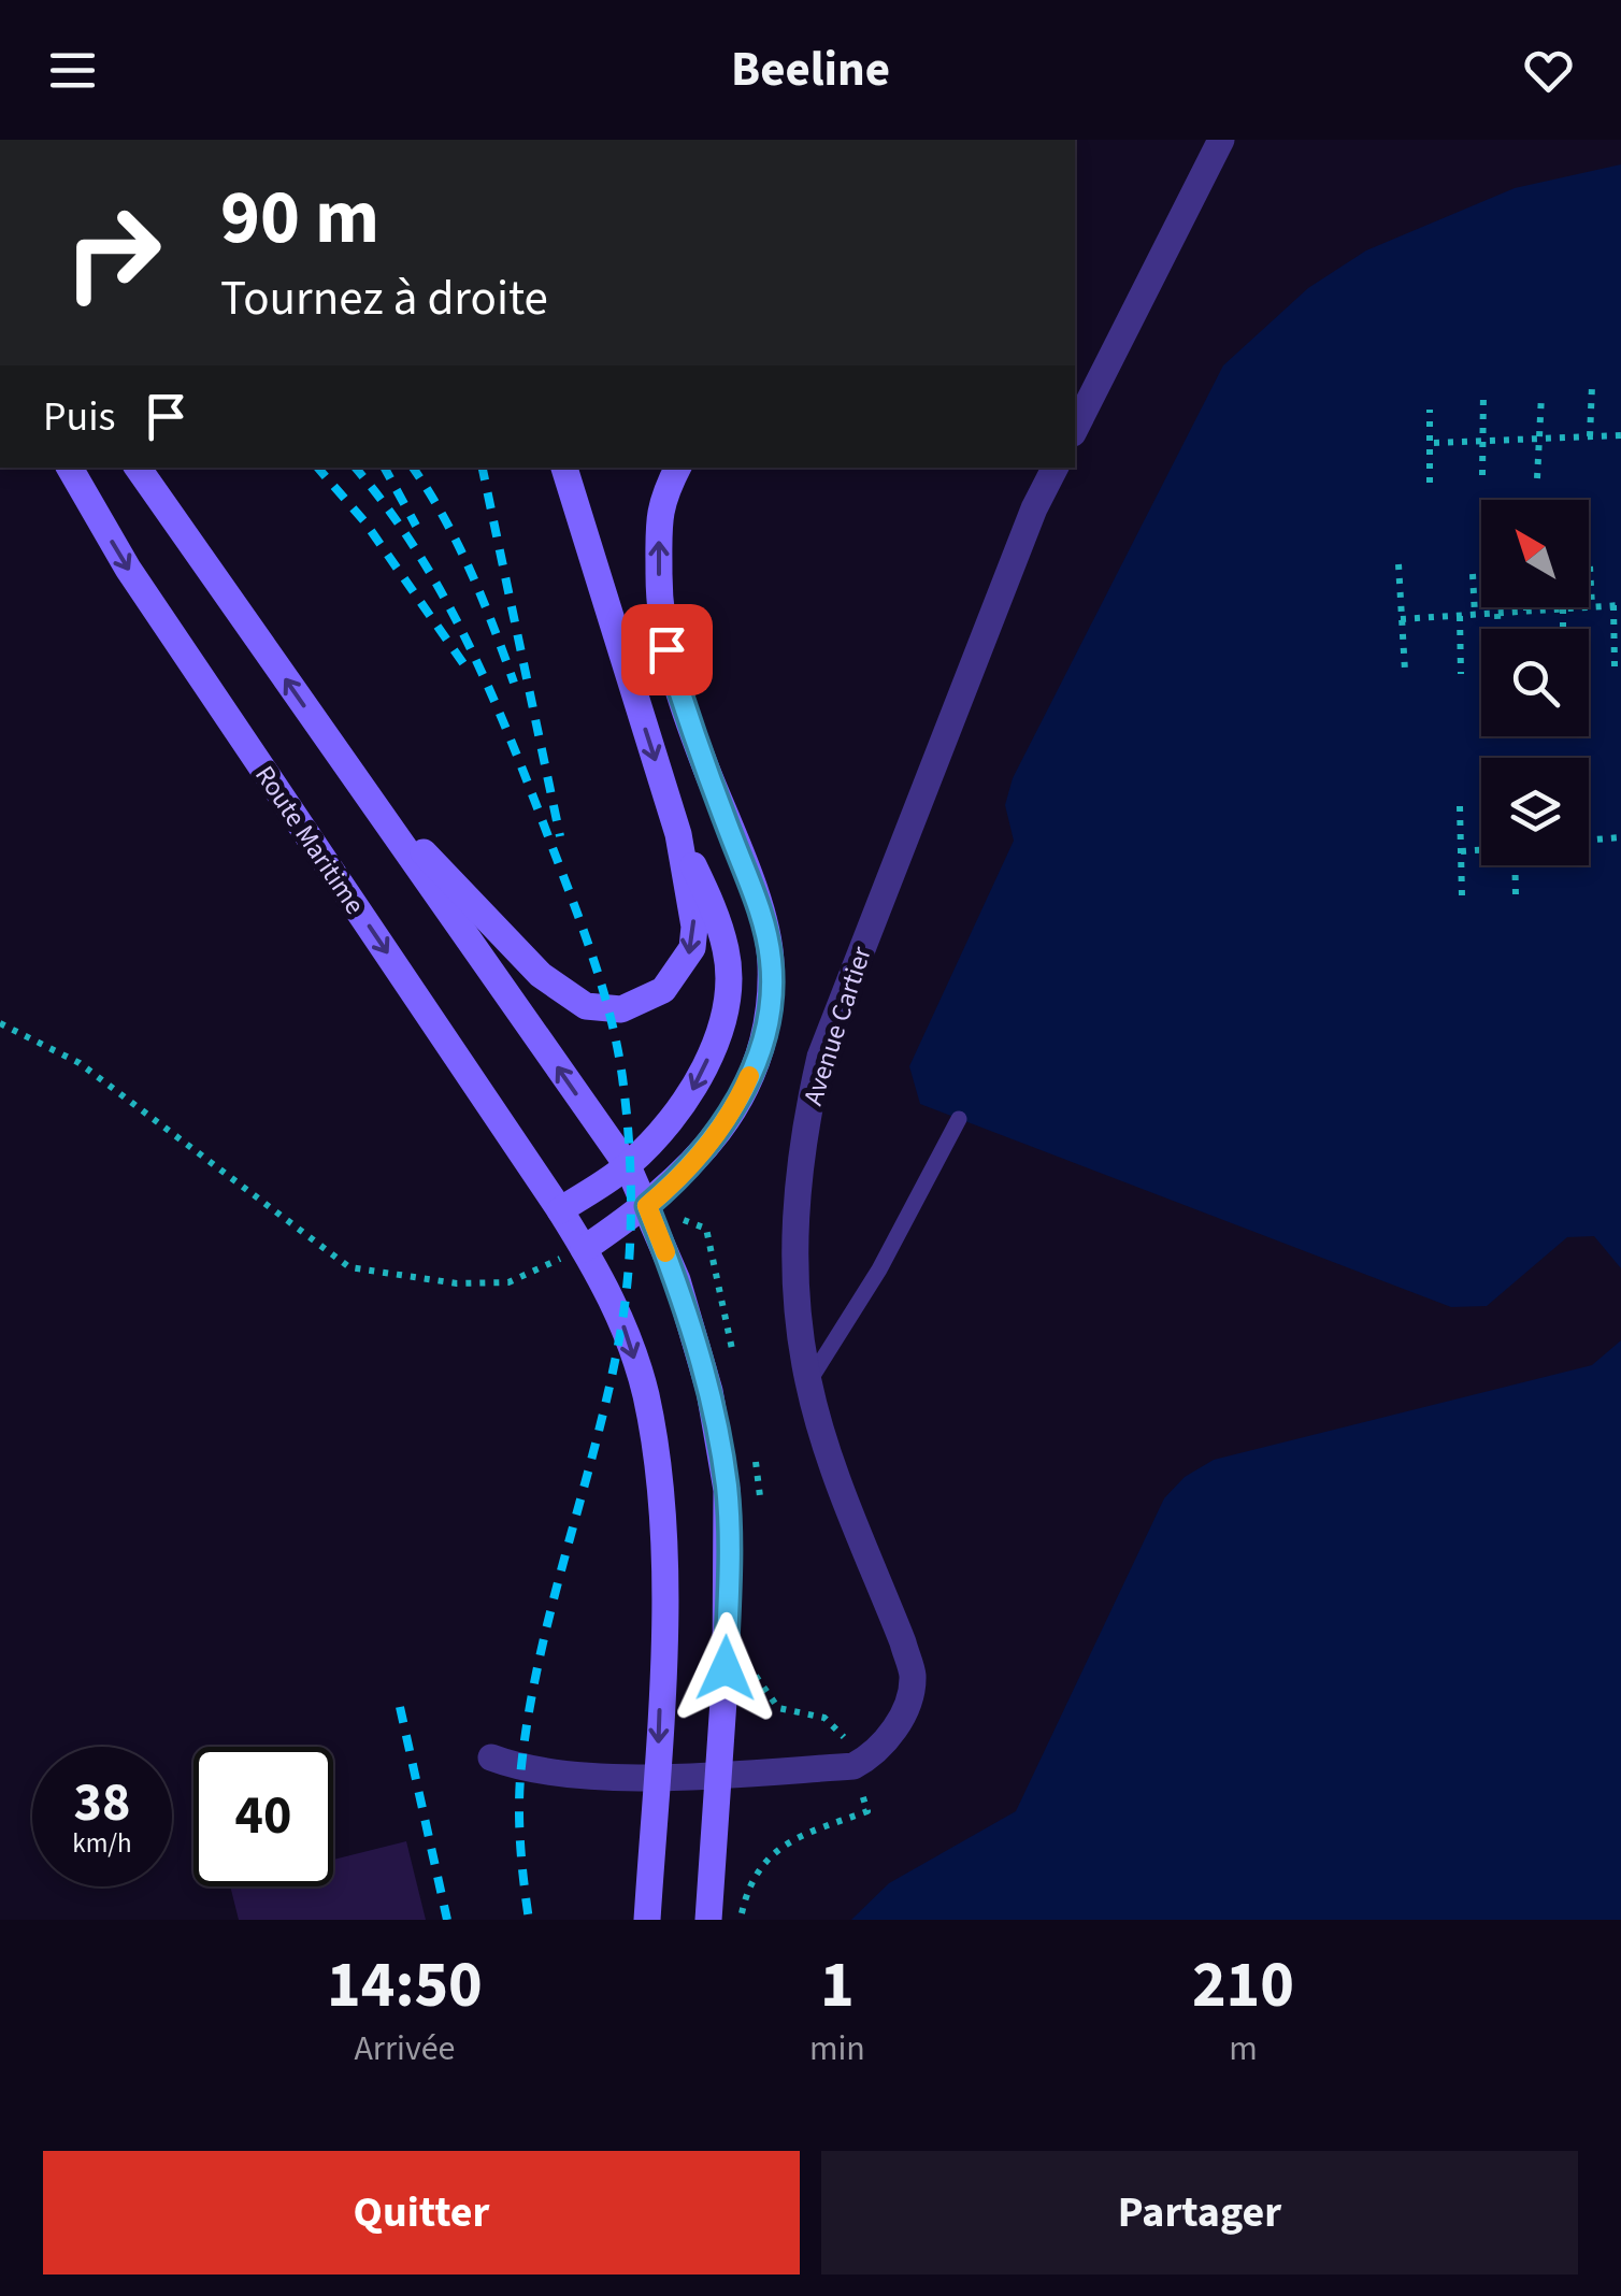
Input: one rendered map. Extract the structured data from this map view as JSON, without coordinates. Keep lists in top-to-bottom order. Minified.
{"streets":{"main road":["Route Maritime"],"street":["Avenue Cartier"]},"north":"top left","page":{"header":"Beeline","turn":["90 m","Tournez à droite"],"then":"Puis","speed":"38 km/h","limit":"40","eta":["14:50","Arrivée","1","min","210","m"],"buttons":["Quitter","Partager"]}}
